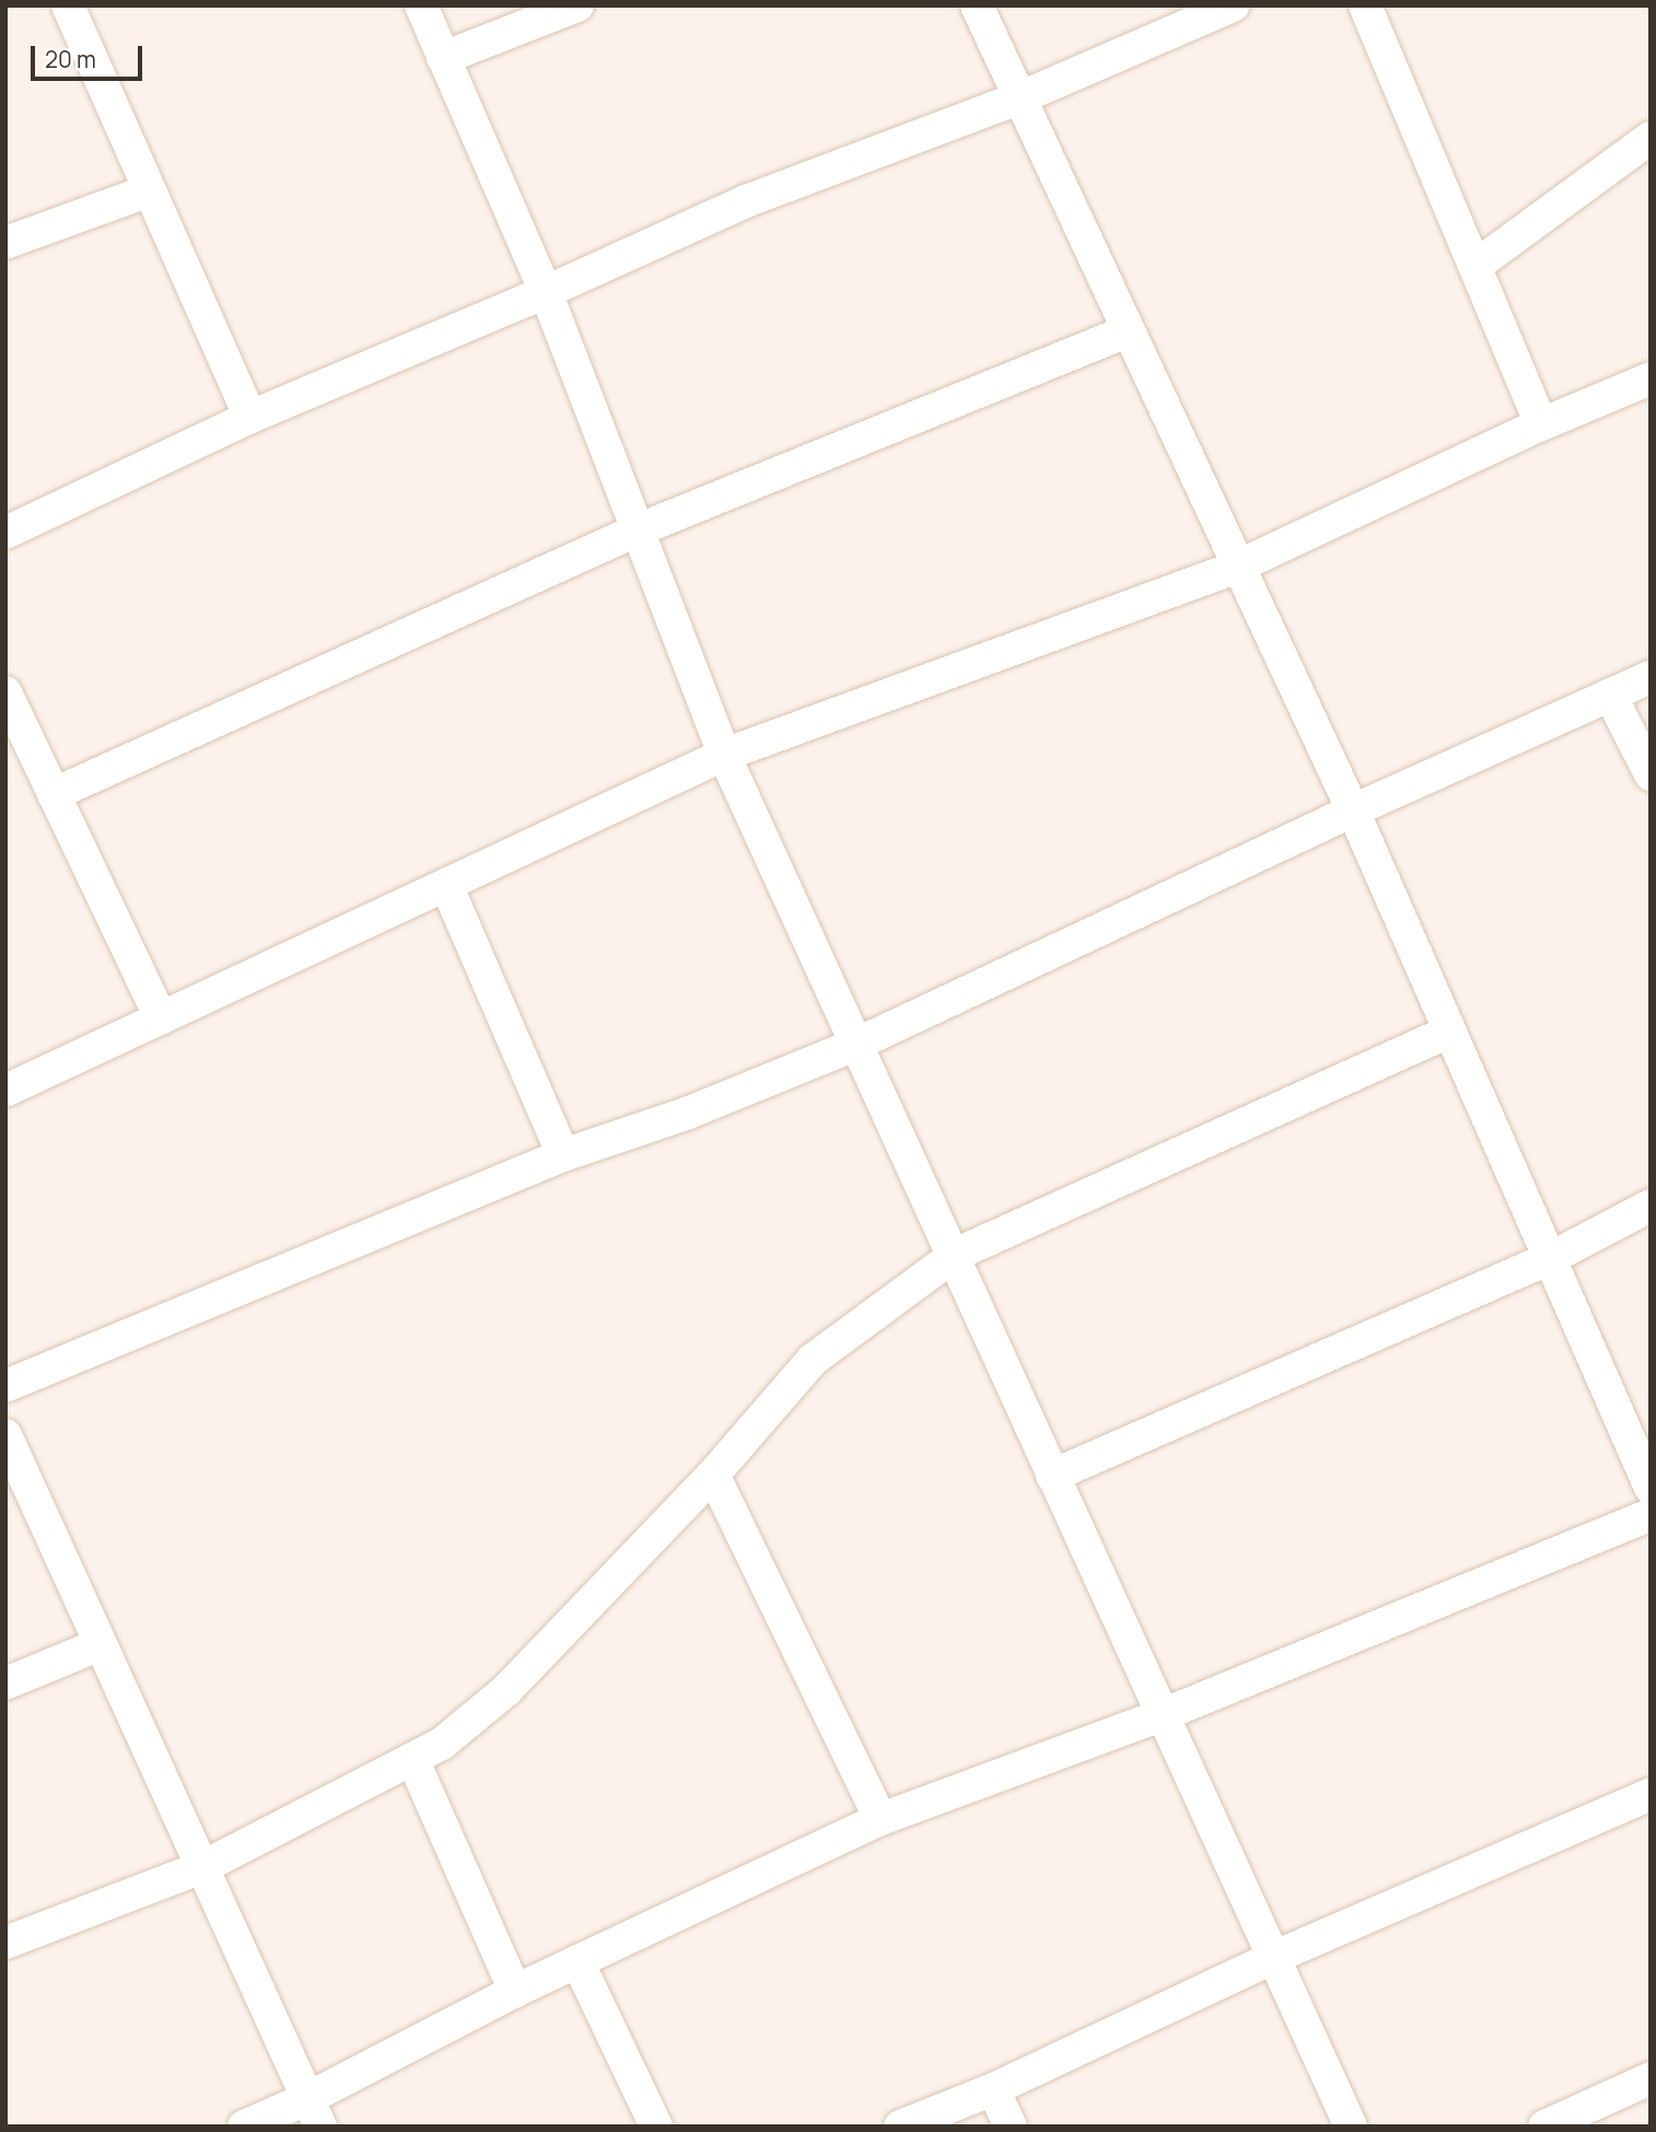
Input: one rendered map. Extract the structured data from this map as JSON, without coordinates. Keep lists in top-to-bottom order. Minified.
{"scale_bar":"20 m"}
